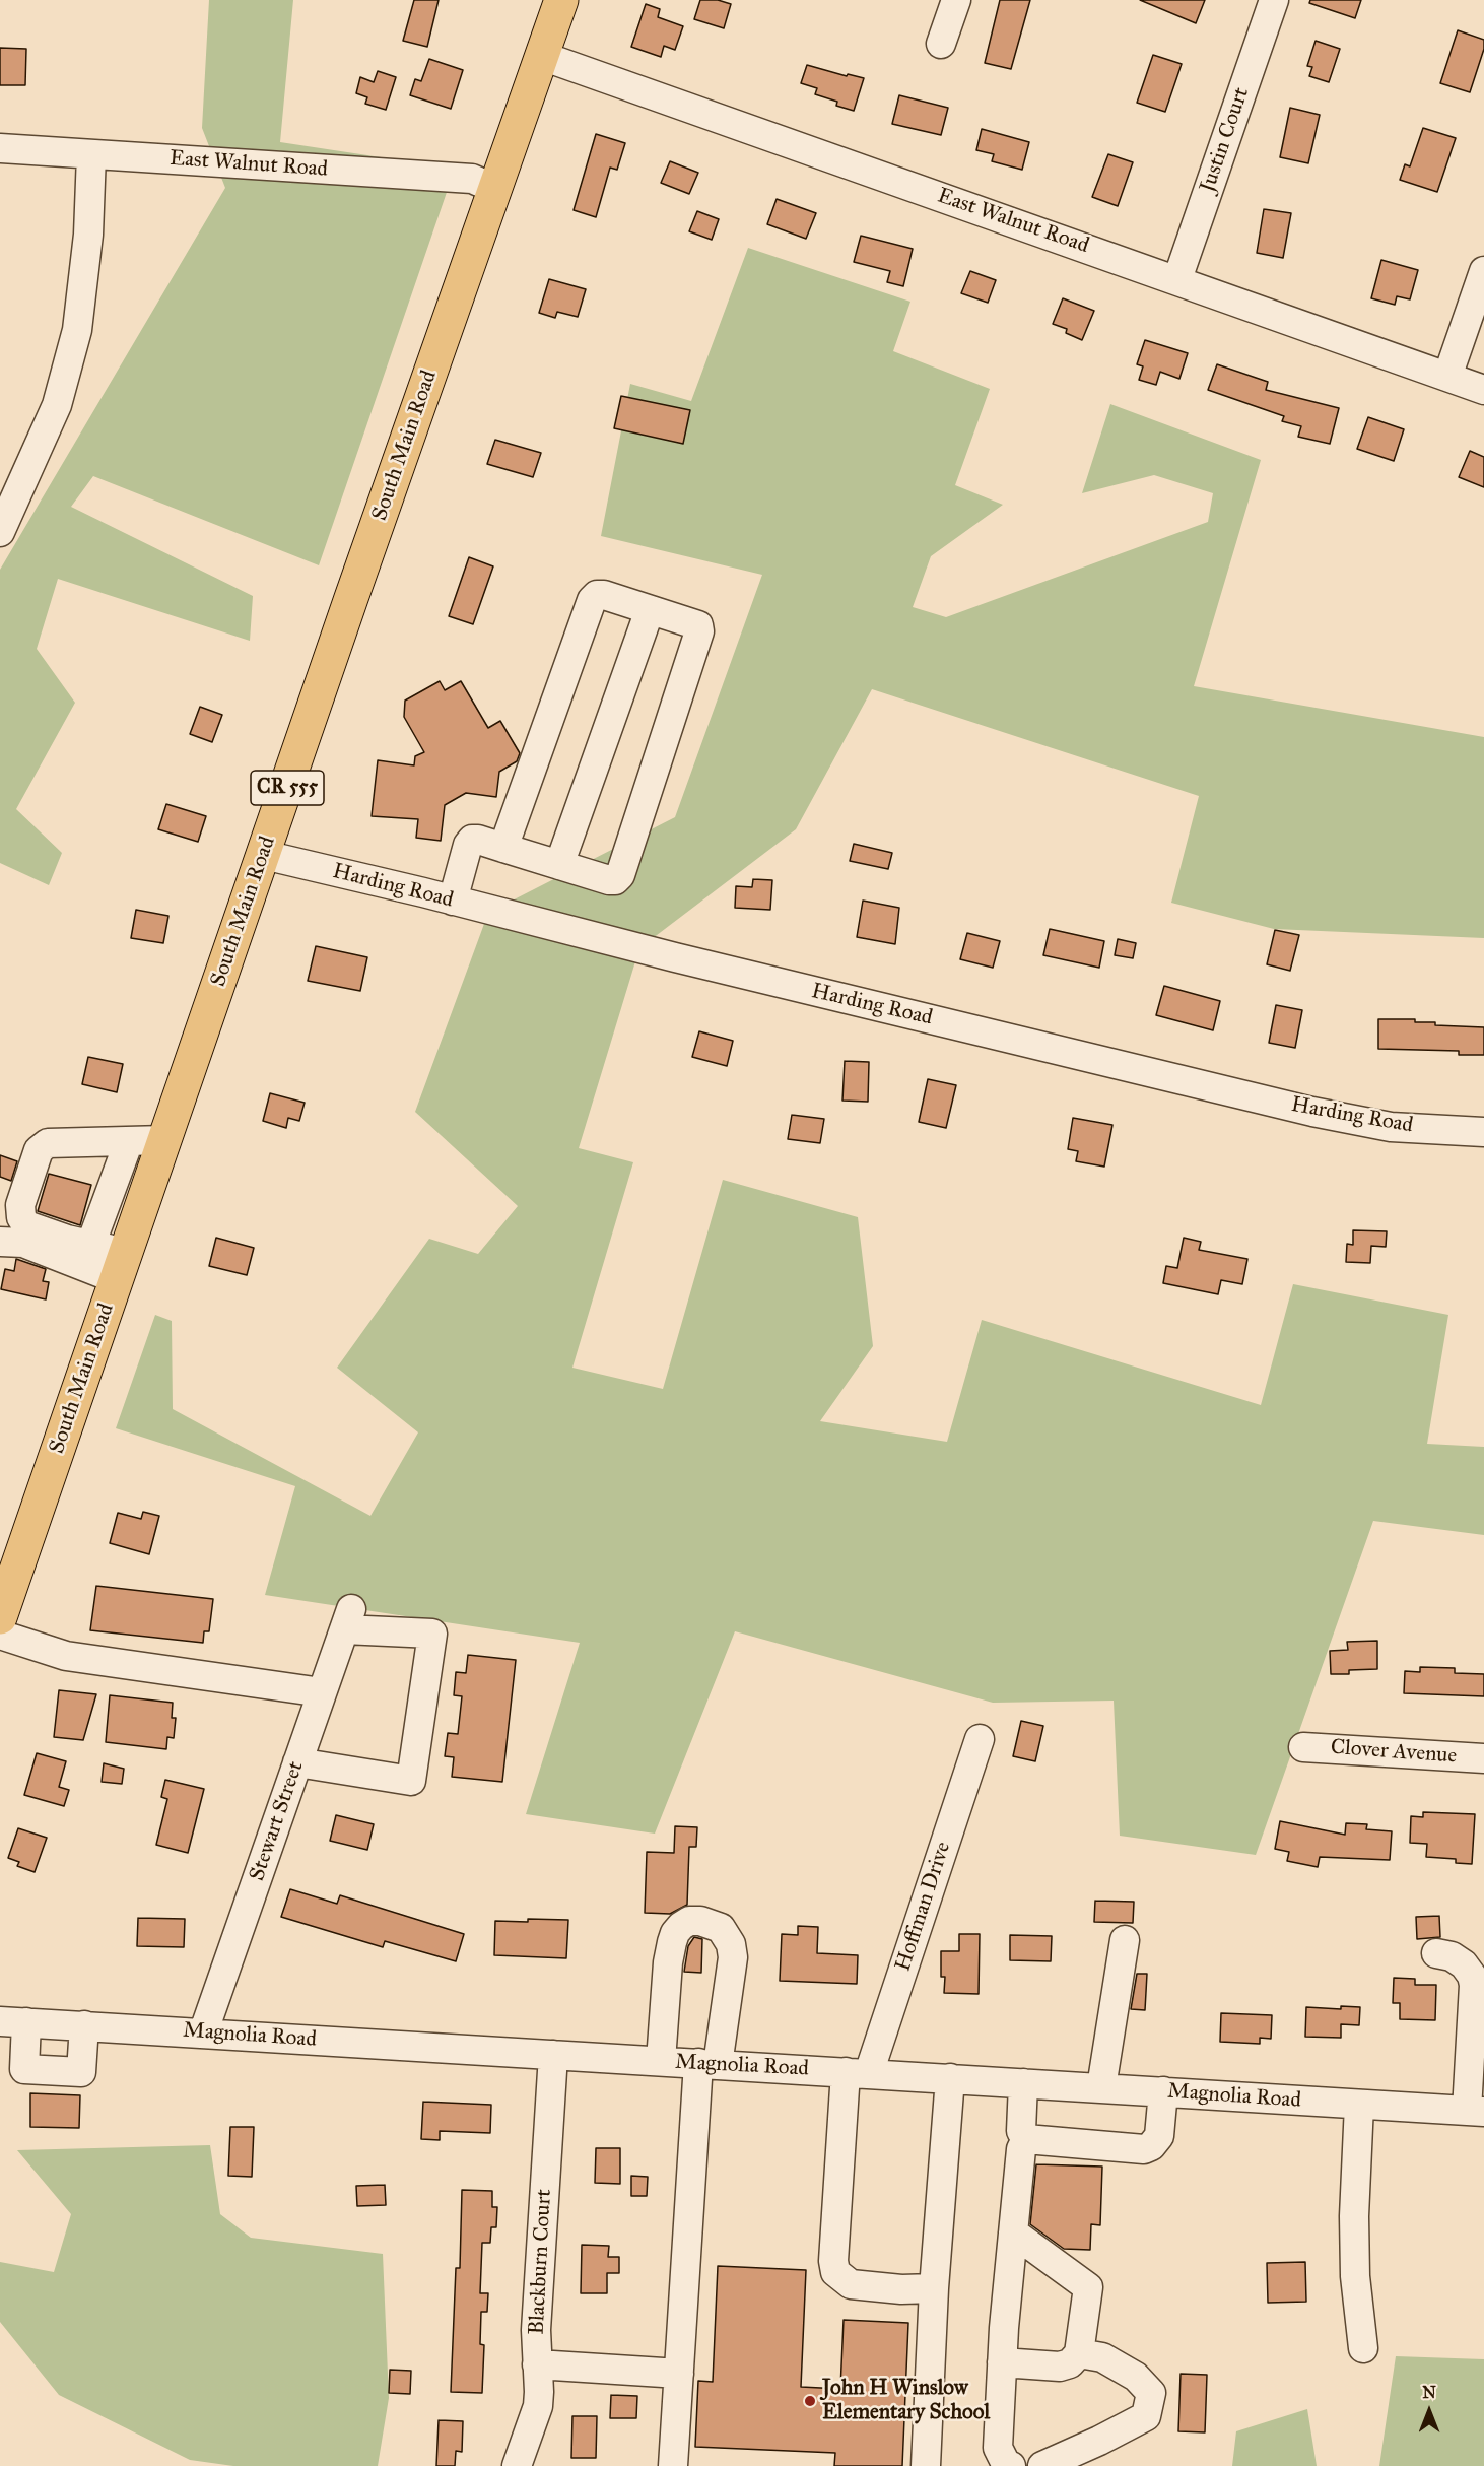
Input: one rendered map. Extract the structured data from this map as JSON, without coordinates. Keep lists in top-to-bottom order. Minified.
{"streets":{"main road":["South Main Road","CR 555"],"street":["Justin Court","East Walnut Road","Harding Road","Clover Avenue","Stewart Street","Hoffman Drive","Magnolia Road","Blackburn Court"]},"crossings":[["Justin Court","East Walnut Road"],["East Walnut Road","South Main Road"],["South Main Road","Harding Road"],["Stewart Street","Magnolia Road"],["Hoffman Drive","Magnolia Road"],["Magnolia Road","Blackburn Court"]],"places":["John H Winslow Elementary School"],"north":"top"}
